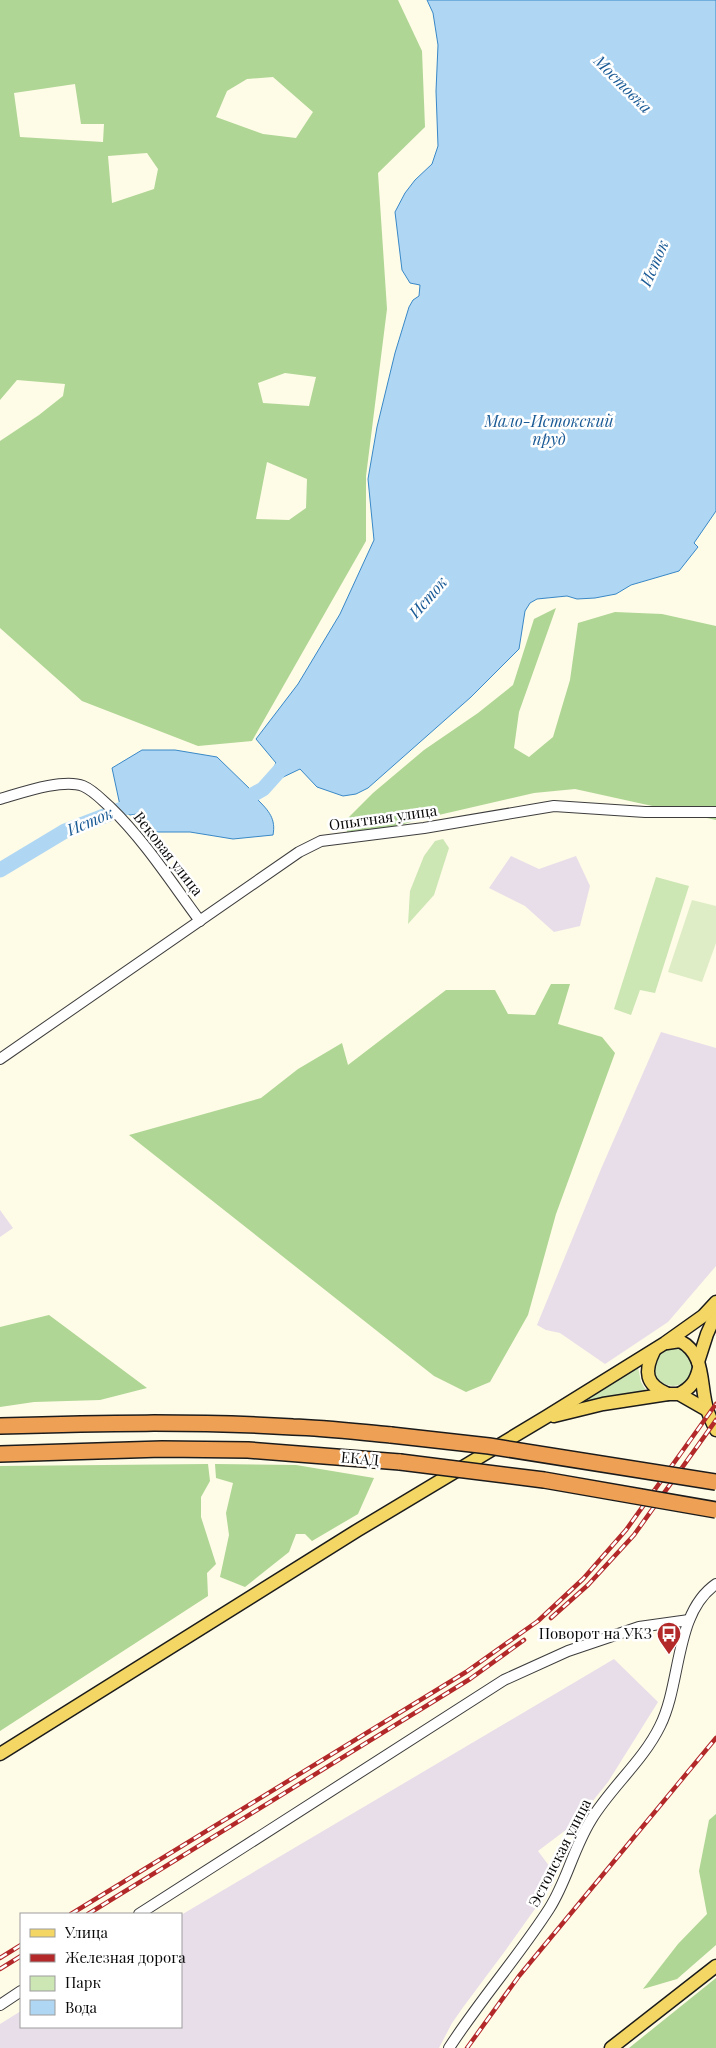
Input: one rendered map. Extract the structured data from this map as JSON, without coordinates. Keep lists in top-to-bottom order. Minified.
{"streets":{"highway":["ЕКАД"],"street":["Опытная улица","Вековая улица","Эстонская улица"]},"crossings":[["Опытная улица","Вековая улица"]],"water":["Мостовка","Исток","Мало-Истокский пруд"],"places":{"bus stop":["Поворот на УКЗ"]},"legend":["Улица","Железная дорога","Парк","Вода"]}
